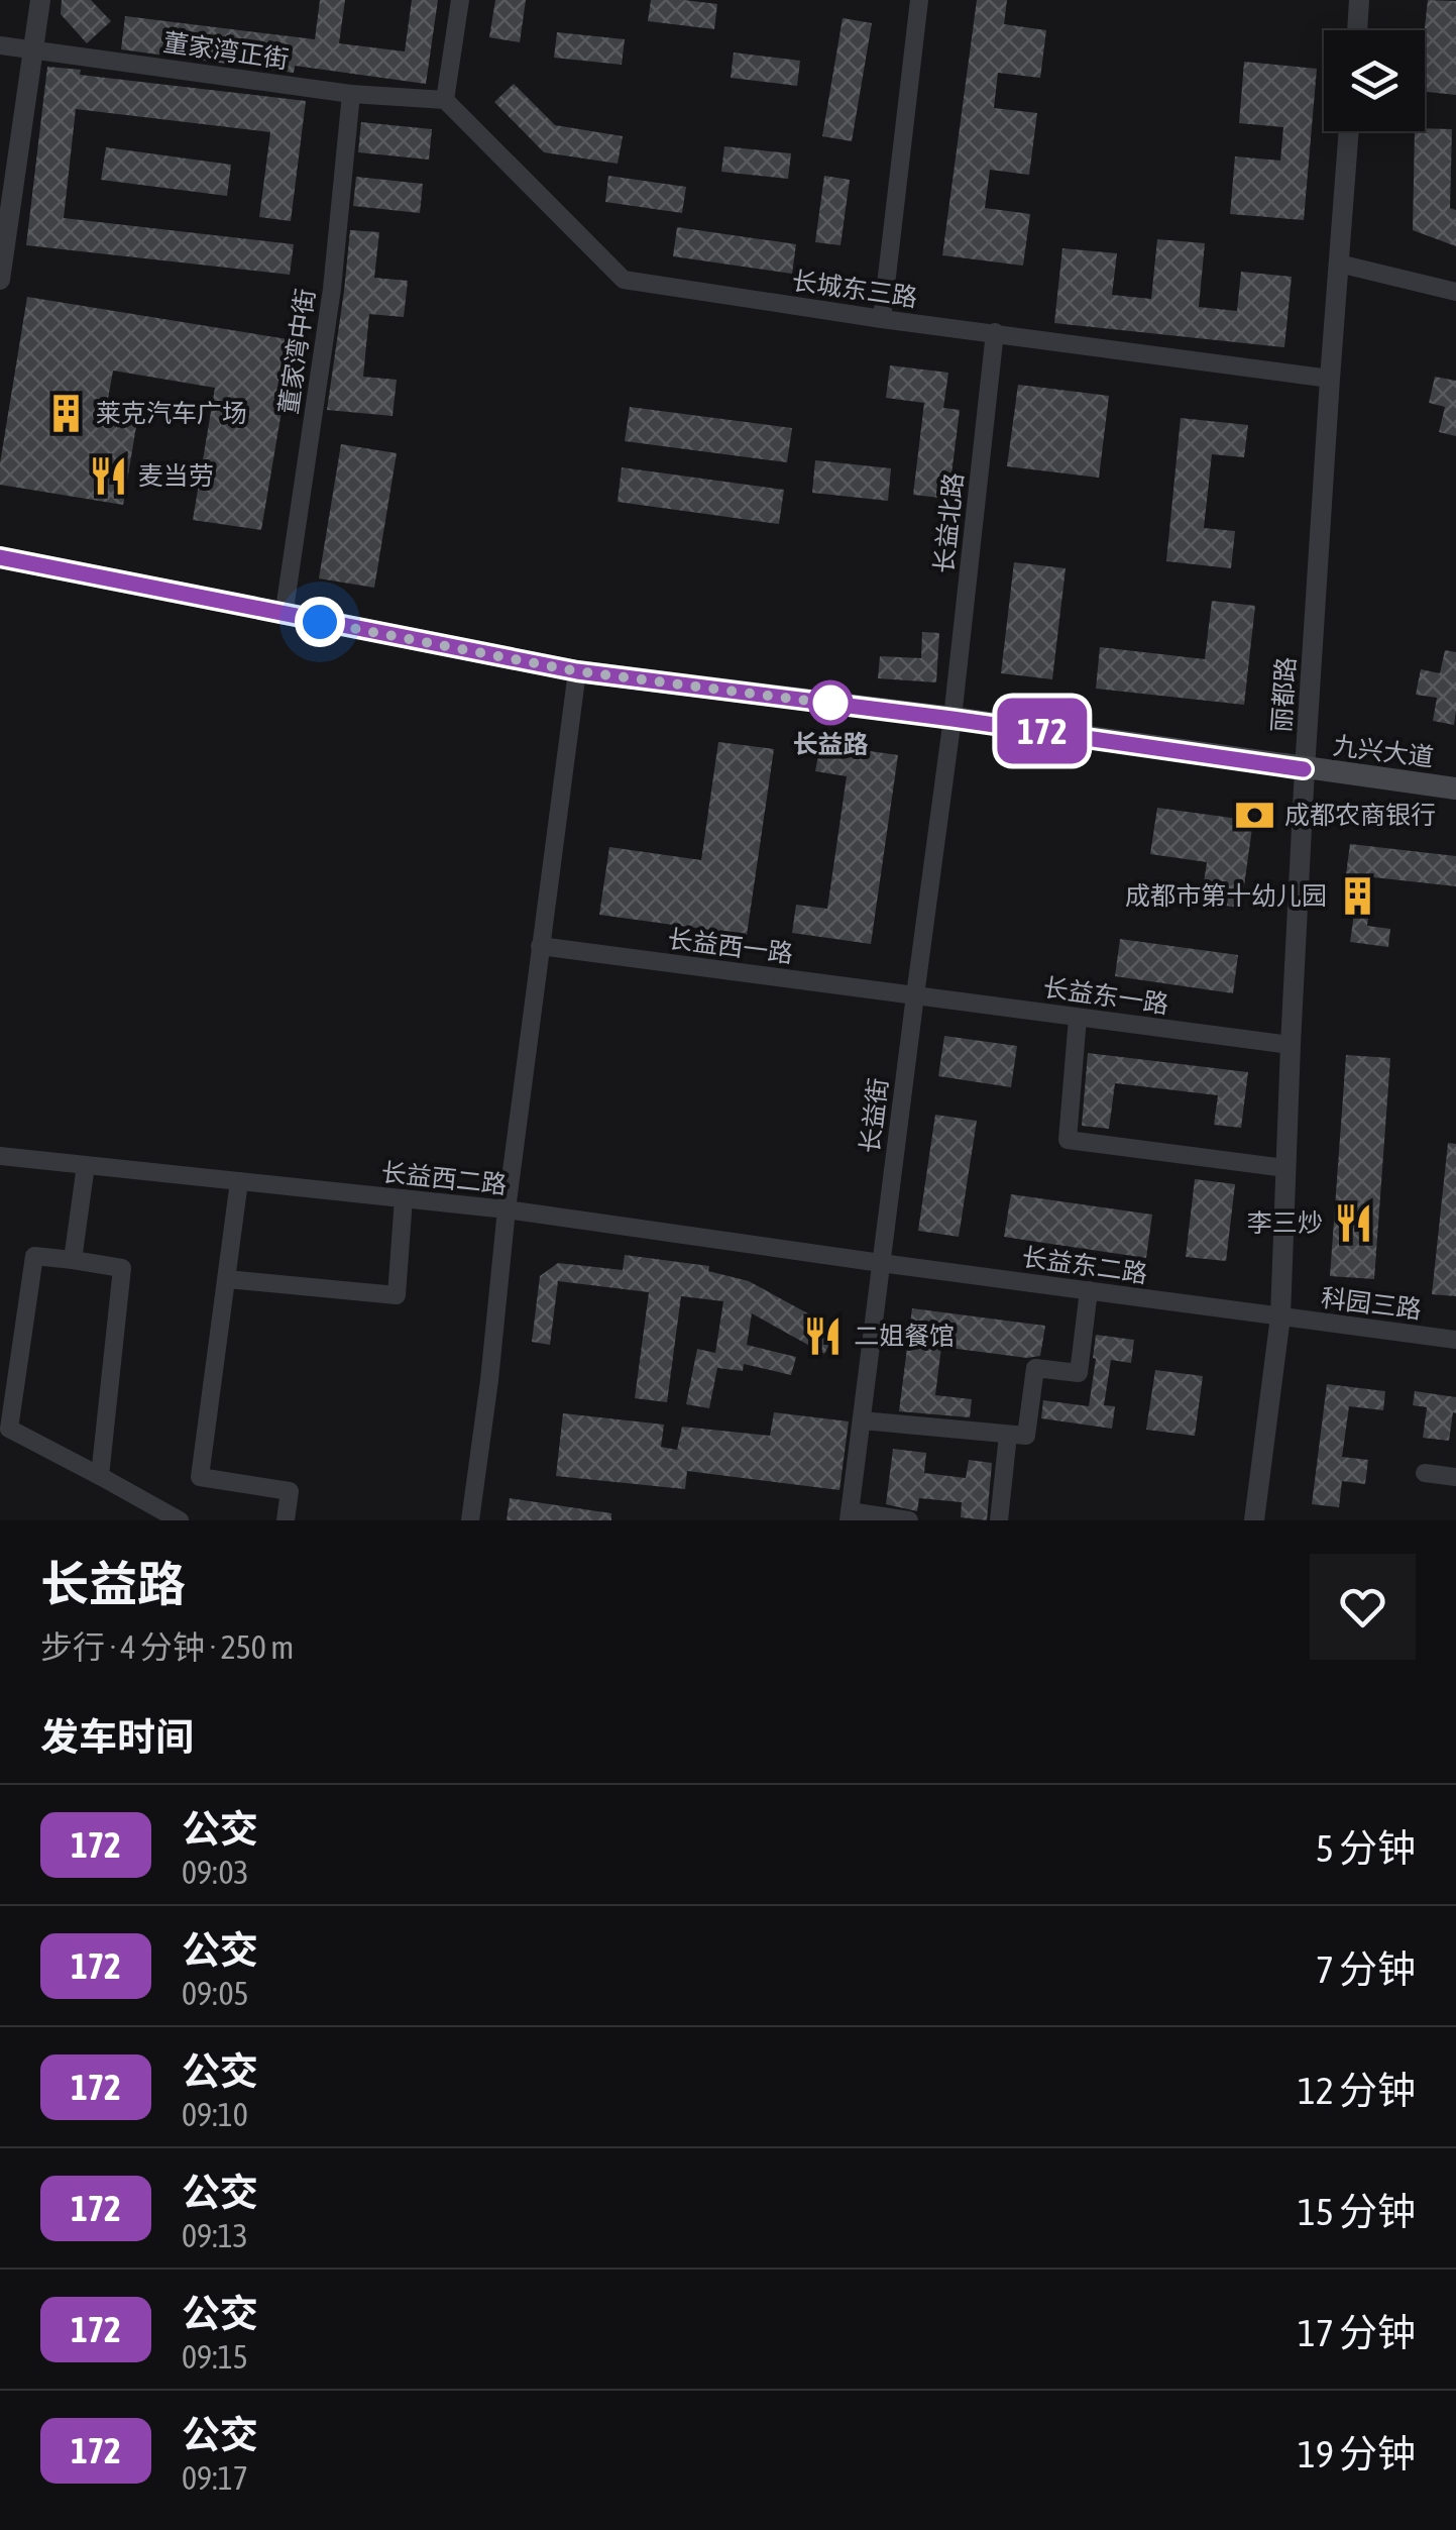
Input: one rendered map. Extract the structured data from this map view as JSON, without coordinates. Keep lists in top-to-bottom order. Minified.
{"streets":{"main road":["九兴大道"],"street":["董家湾正街","长城东三路","董家湾中街","长益北路","丽都路","长益西一路","长益东一路","长益街","长益西二路","长益东二路","科园三路"]},"crossings":[["董家湾正街","长城东三路"],["董家湾正街","董家湾中街"],["长城东三路","长益北路"],["长城东三路","丽都路"],["长益北路","长益街"],["丽都路","九兴大道"],["丽都路","长益东一路"],["丽都路","长益东二路"],["丽都路","科园三路"],["长益西一路","长益东一路"],["长益西一路","长益街"],["长益东一路","长益街"],["长益街","长益西二路"],["长益街","长益东二路"],["长益西二路","长益东二路"],["长益东二路","科园三路"]],"places":{"building":["莱克汽车广场","成都市第十幼儿园"],"restaurant":["麦当劳","李三炒","二姐餐馆"],"other":["长益路"],"bank":["成都农商银行"]},"lines":["bus line 172"],"page":{"on_map":"172","heading":[["长益路","步行 · 4 分钟 · 250 m"],"发车时间"],"list":[{"mark":"172","name":"公交","note":"09:03","value":"5 分钟"},{"mark":"172","name":"公交","note":"09:05","value":"7 分钟"},{"mark":"172","name":"公交","note":"09:10","value":"12 分钟"},{"mark":"172","name":"公交","note":"09:13","value":"15 分钟"},{"mark":"172","name":"公交","note":"09:15","value":"17 分钟"},{"mark":"172","name":"公交","note":"09:17","value":"19 分钟"}]}}
